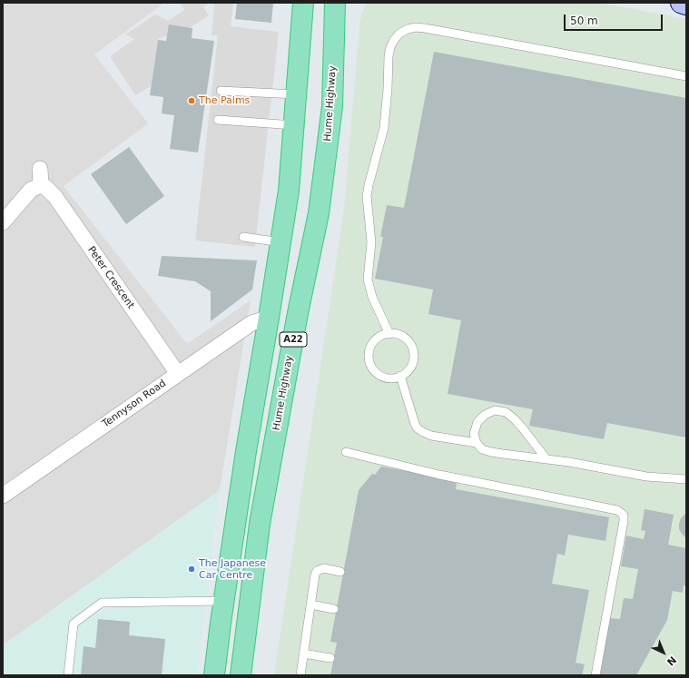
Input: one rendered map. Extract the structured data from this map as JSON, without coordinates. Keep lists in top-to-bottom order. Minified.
{"streets":{"highway":["Hume Highway","A22"],"street":["Peter Crescent","Tennyson Road"]},"crossings":[["Peter Crescent","Tennyson Road"],["A22","Tennyson Road"]],"places":["The Palms","The Japanese Car Centre"],"scale_bar":"50 m","north":"bottom right"}
